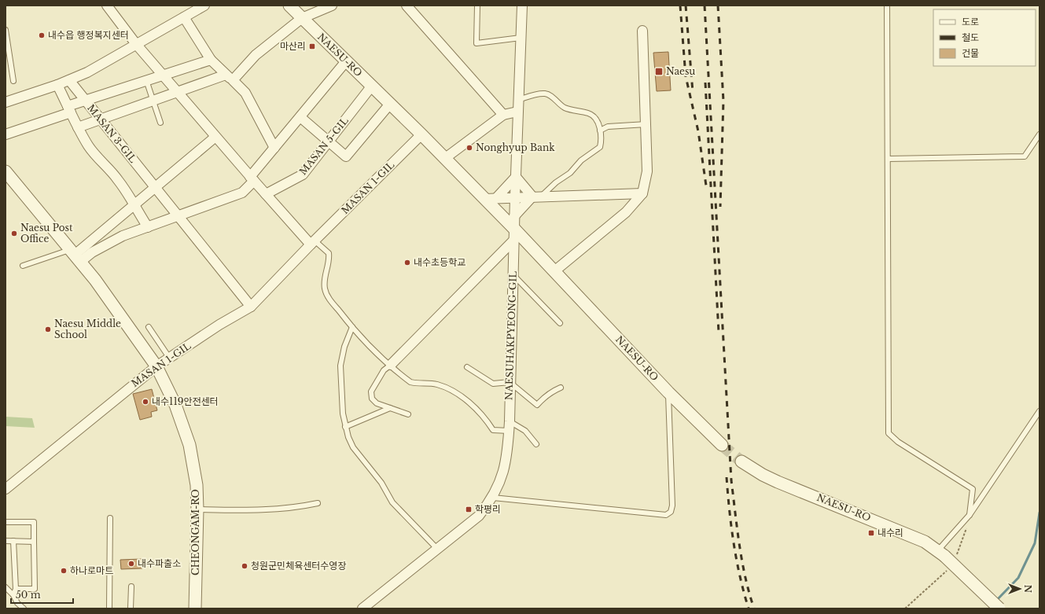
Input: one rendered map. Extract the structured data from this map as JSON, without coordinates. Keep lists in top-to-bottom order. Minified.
{"streets":{"street":["NAESU-RO","MASAN 3-GIL","MASAN 5-GIL","MASAN 1-GIL","NAESUHAKPYEONG-GIL","CHEONGAM-RO"]},"crossings":[["NAESU-RO","MASAN 5-GIL"],["NAESU-RO","MASAN 1-GIL"],["NAESU-RO","NAESUHAKPYEONG-GIL"],["MASAN 3-GIL","MASAN 1-GIL"],["MASAN 1-GIL","CHEONGAM-RO"]],"places":{"other":["내수읍 행정복지센터","Nonghyup Bank","Naesu Post Office","내수초등학교","Naesu Middle School","내수119안전센터","내수파출소","청원군민체육센터수영장","하나로마트"],"transit":["마산리","Naesu","학평리","내수리"]},"legend":["도로","철도","건물"],"scale_bar":"50 m","north":"right"}
